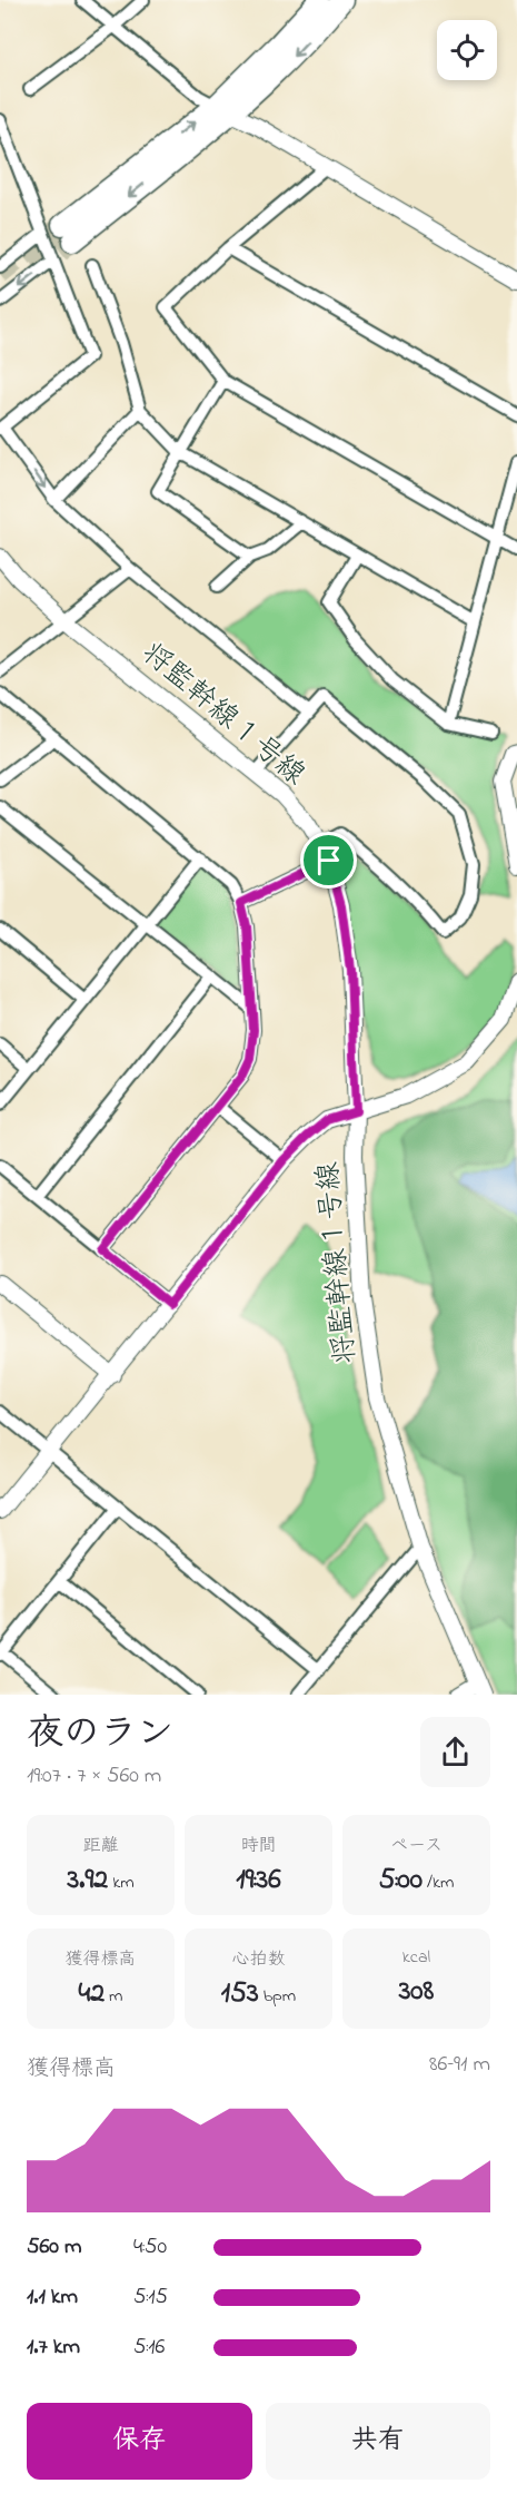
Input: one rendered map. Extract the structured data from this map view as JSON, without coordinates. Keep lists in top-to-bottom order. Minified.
{"streets":{"street":["将監幹線１号線"]},"page":{"heading":["夜のラン","19:07 · 7 × 560 m"],"stats":[["距離","3.92 km"],["時間","19:36"],["ペース","5:00 /km"],["獲得標高","42 m"],["心拍数","153 bpm"],["kcal","308"]],"chart":["獲得標高","86–91 m"],"list":[{"name":"560 m","note":"4:50"},{"name":"1.1 km","note":"5:15"},{"name":"1.7 km","note":"5:16"}],"buttons":["保存","共有"]}}
